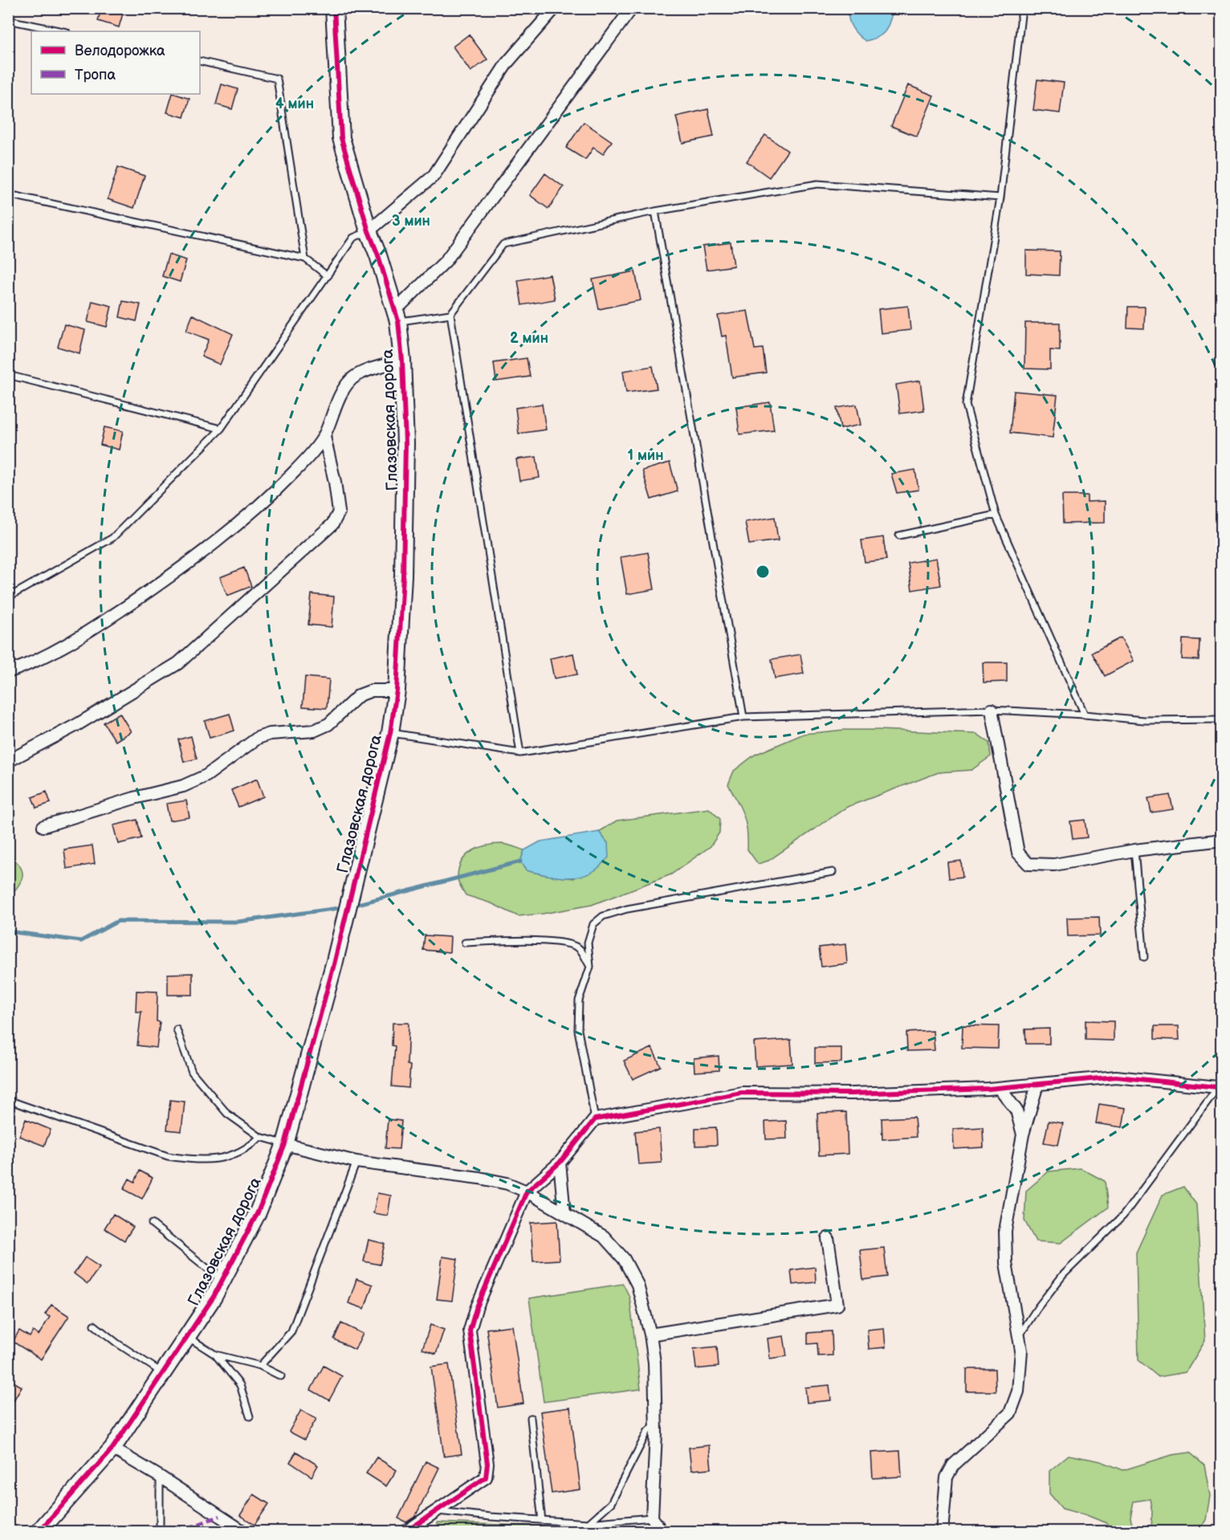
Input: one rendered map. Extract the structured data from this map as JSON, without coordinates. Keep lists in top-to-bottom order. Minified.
{"streets":{"street":["Глазовская дорога"]},"legend":["Велодорожка","Тропа"],"rings":["4 мин","3 мин","2 мин","1 мин"]}
